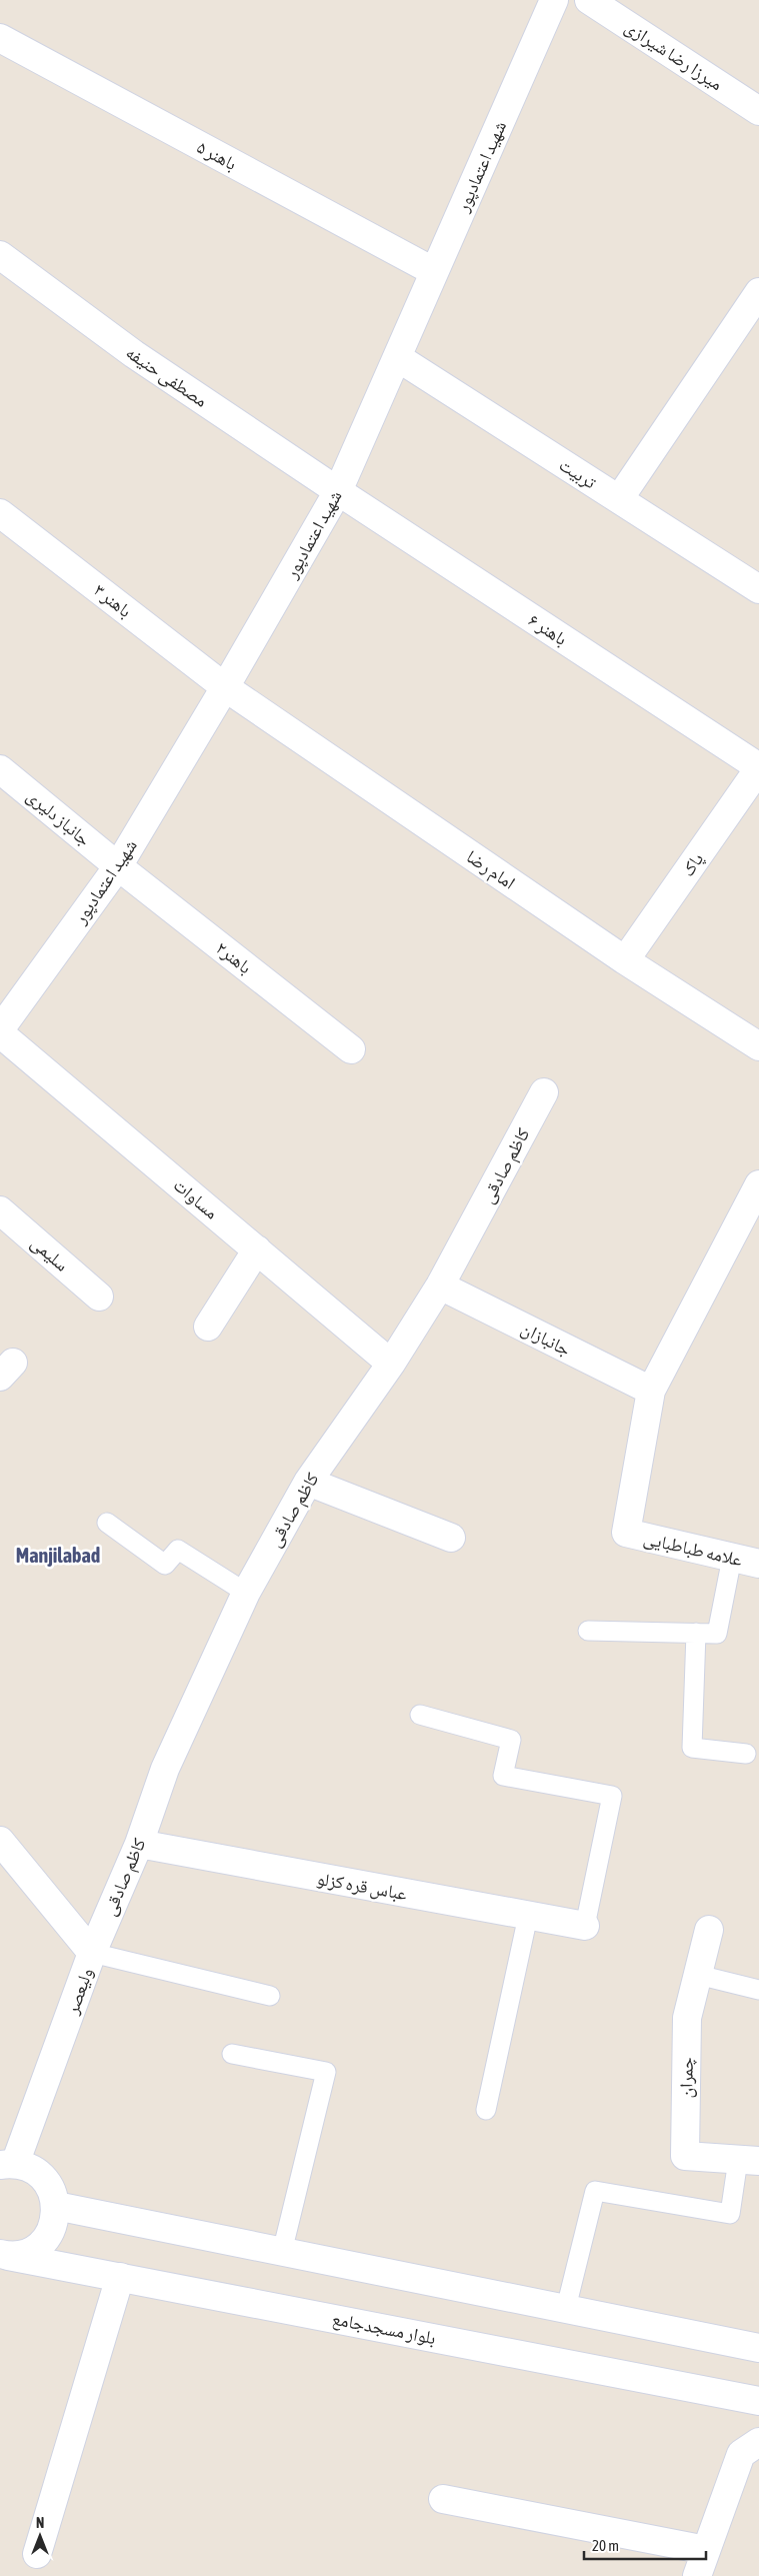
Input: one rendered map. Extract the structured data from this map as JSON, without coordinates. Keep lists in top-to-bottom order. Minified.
{"streets":{"street":["میرزا رضا شیرازی","باهنر ۵","شهید اعتمادپور","مصطفی حنیفه","تربیت","باهنر ۳","باهنر ۶","جانباز دلیری","پاک","امام رضا","باهنر۲","کاظم صادقی","مساوات","سلیمی","جانبازان","علامه طباطبایی","عباس قره کزلو","ولیعصر","چمران","بلوار مسجدجامع"]},"crossings":[["باهنر ۵","شهید اعتمادپور"],["شهید اعتمادپور","مصطفی حنیفه"],["شهید اعتمادپور","تربیت"],["شهید اعتمادپور","باهنر ۳"],["شهید اعتمادپور","باهنر ۶"],["شهید اعتمادپور","جانباز دلیری"],["شهید اعتمادپور","امام رضا"],["شهید اعتمادپور","باهنر۲"],["مصطفی حنیفه","باهنر ۶"],["باهنر ۳","امام رضا"],["باهنر ۶","پاک"],["جانباز دلیری","باهنر۲"],["پاک","امام رضا"],["کاظم صادقی","مساوات"],["کاظم صادقی","جانبازان"],["کاظم صادقی","عباس قره کزلو"],["کاظم صادقی","ولیعصر"],["جانبازان","علامه طباطبایی"]],"districts":["Manjilabad"],"scale_bar":"20 m","north":"top"}
